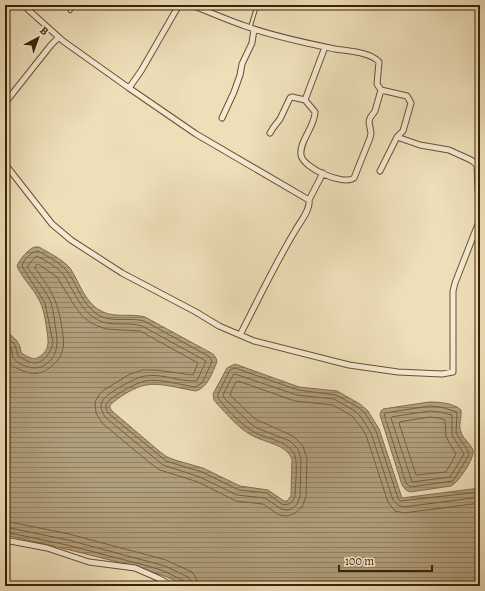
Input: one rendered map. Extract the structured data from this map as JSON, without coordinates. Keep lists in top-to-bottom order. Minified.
{"scale_bar":"100 m","north":"top right"}
